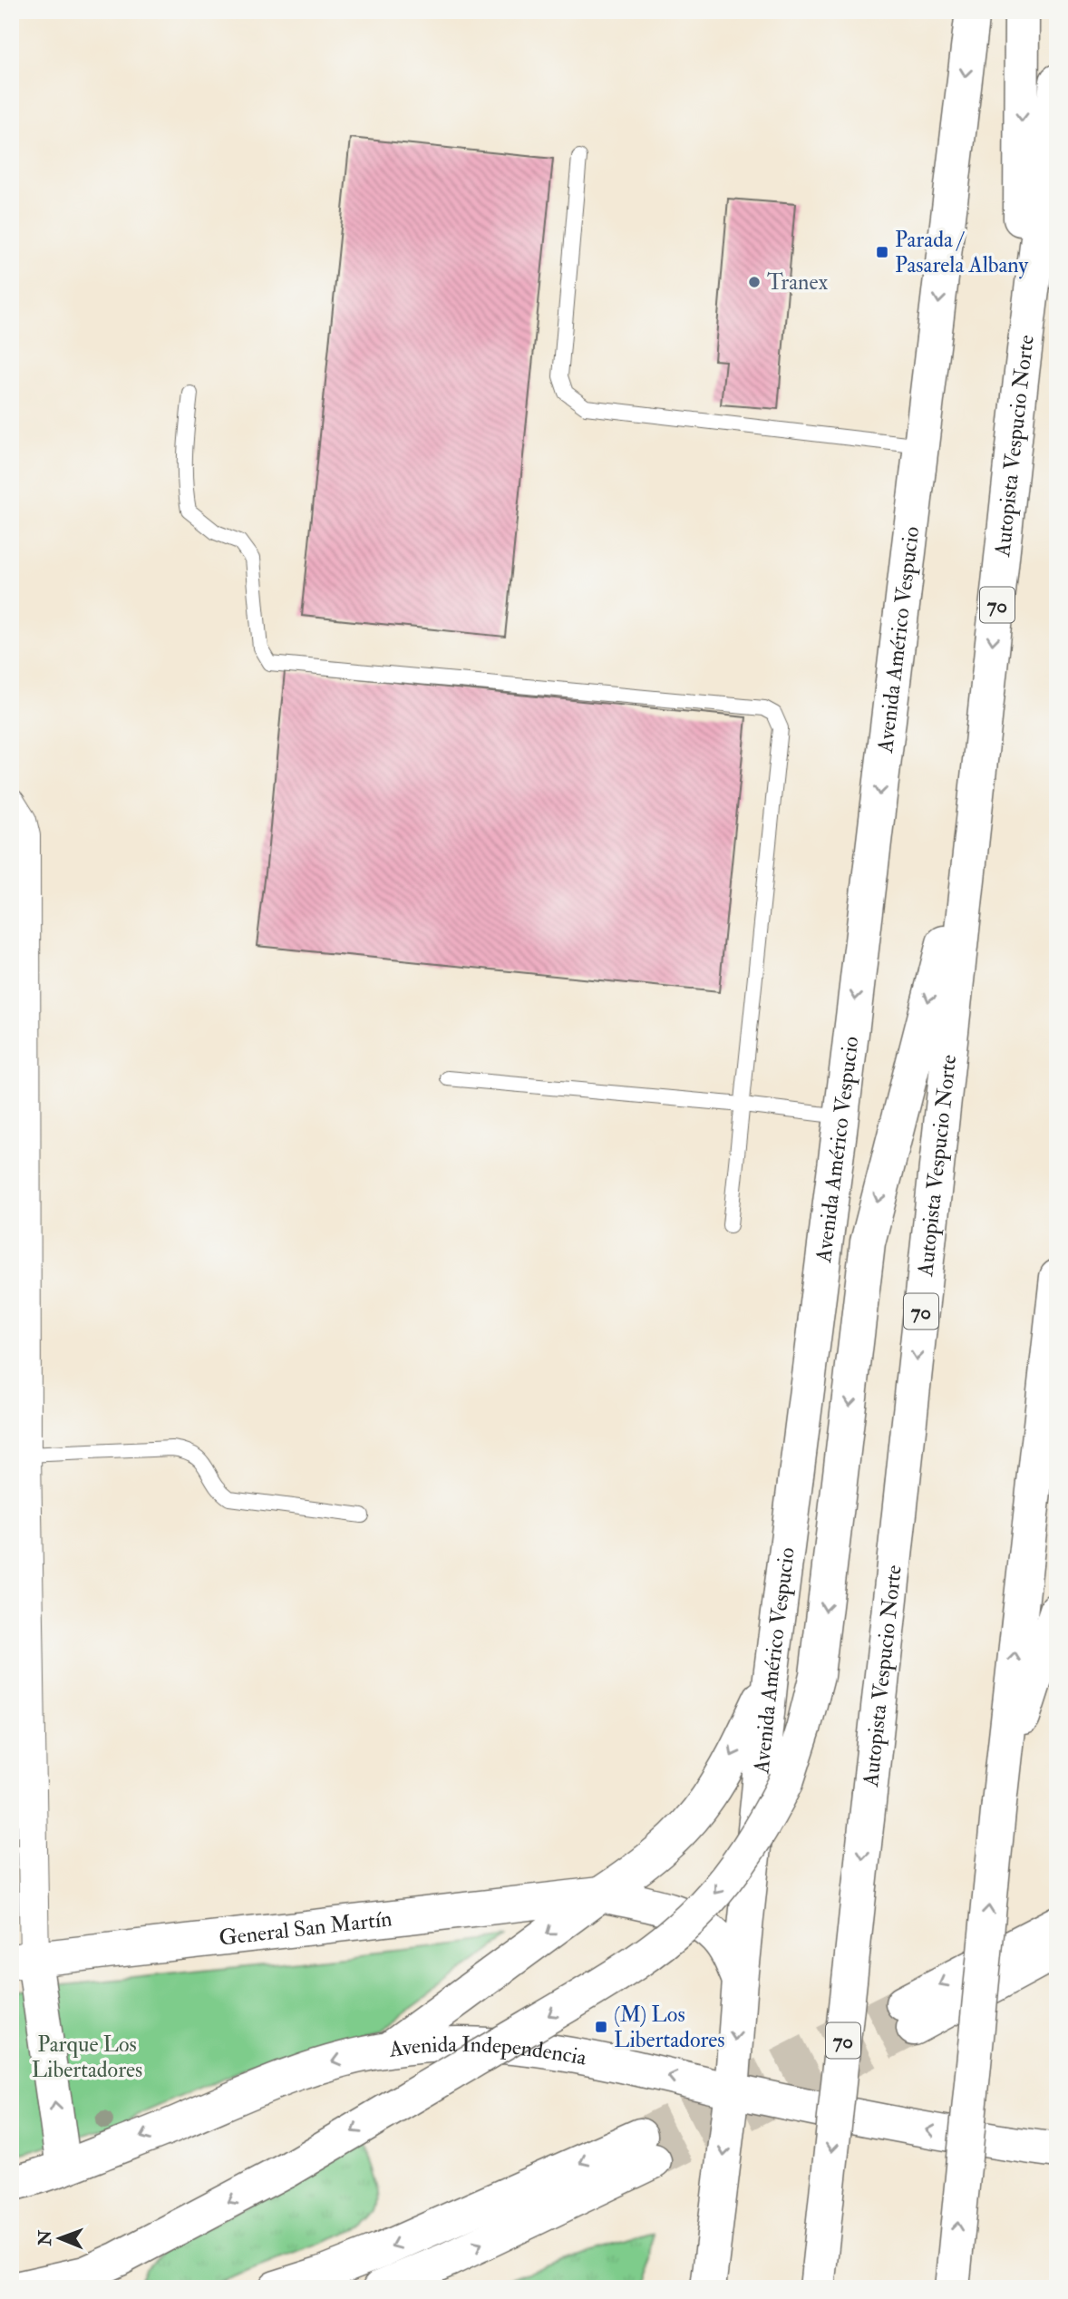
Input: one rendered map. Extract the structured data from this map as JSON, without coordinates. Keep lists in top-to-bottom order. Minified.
{"streets":{"main road":["Autopista Vespucio Norte","70","Avenida Américo Vespucio","General San Martín","Avenida Independencia"]},"crossings":[["Avenida Américo Vespucio","General San Martín"],["Avenida Américo Vespucio","Avenida Independencia"]],"one_way":["Avenida Independencia"],"parks":["Parque Los Libertadores"],"places":{"transit":["Parada / Pasarela Albany","(M) Los Libertadores"],"other":["Tranex"]},"north":"left"}
